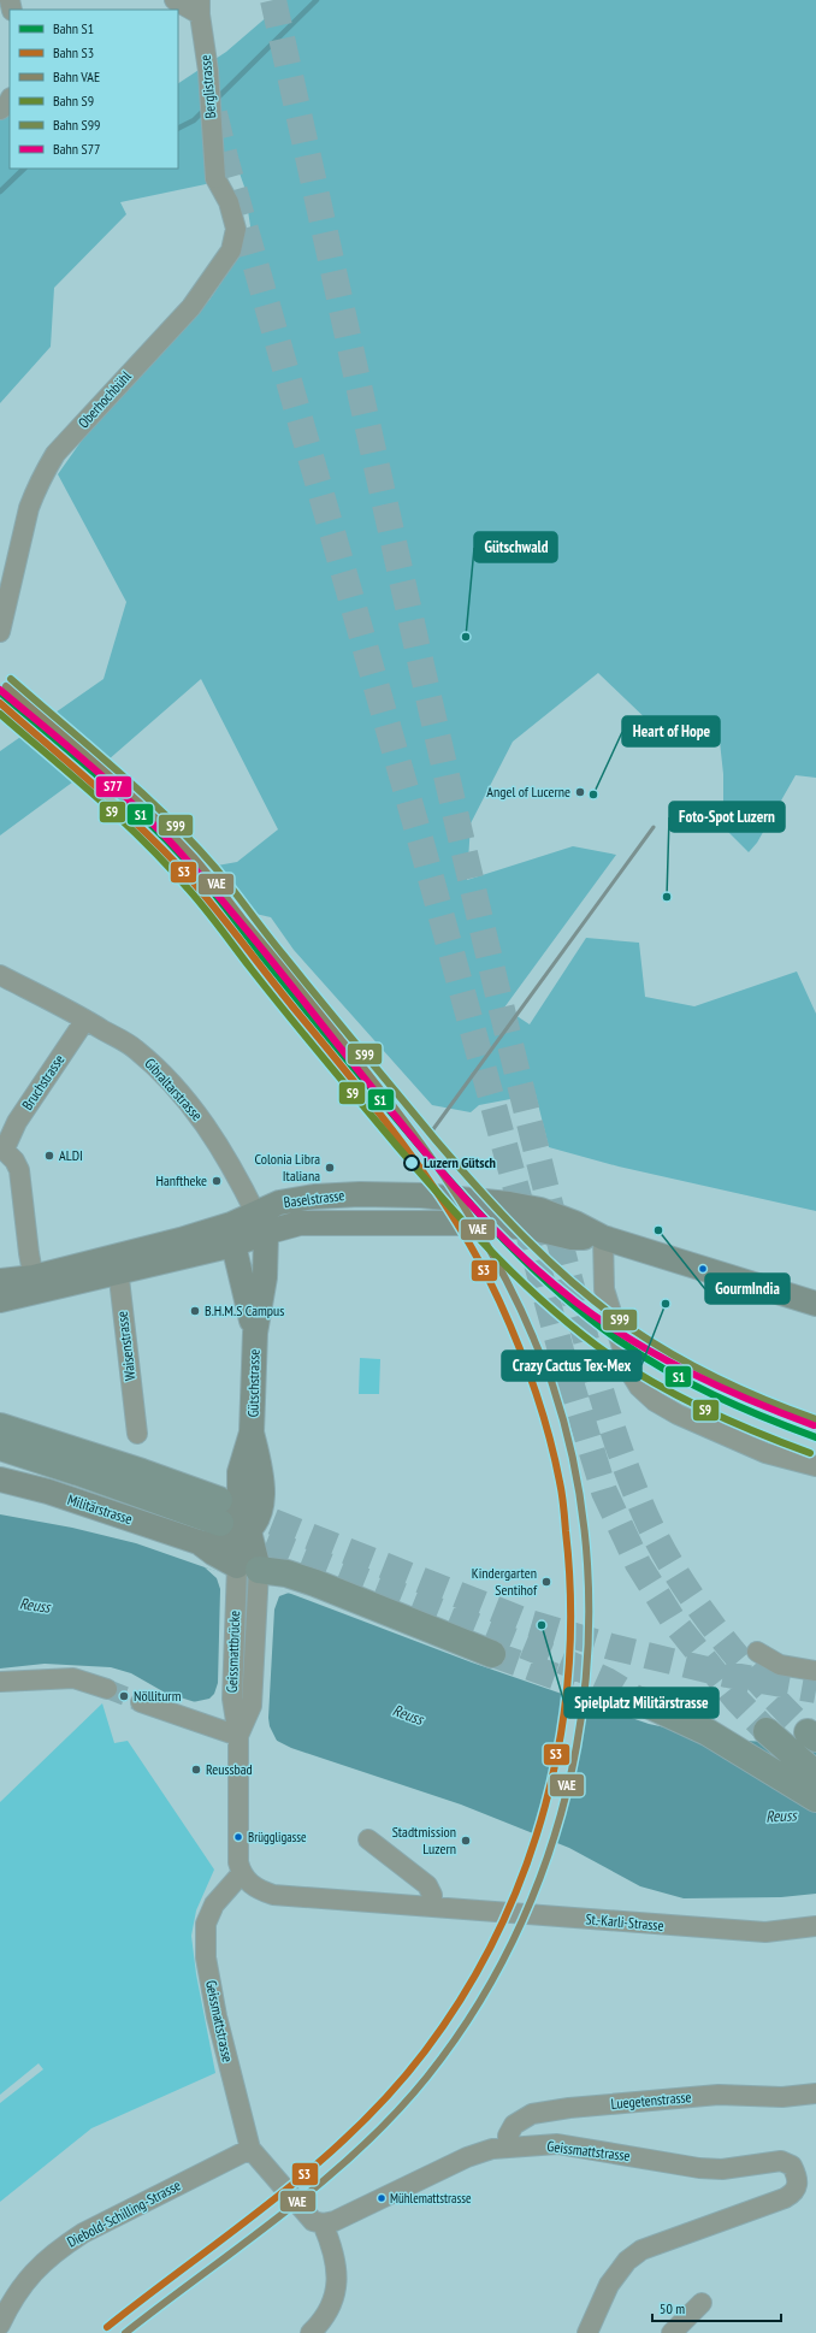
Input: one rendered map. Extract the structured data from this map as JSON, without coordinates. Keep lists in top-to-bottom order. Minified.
{"streets":{"main road":["Baselstrasse","Gütschstrasse","Militärstrasse"],"street":["Berglistrasse","Oberhochbühl","Bruchstrasse","Gibraltarstrasse","Waisenstrasse","Geissmattbrücke","St.-Karli-Strasse","Geissmattstrasse","Luegetenstrasse","Diebold-Schilling-Strasse"]},"crossings":[["Berglistrasse","Oberhochbühl"],["Bruchstrasse","Gibraltarstrasse"],["Bruchstrasse","Baselstrasse"],["Gibraltarstrasse","Baselstrasse"],["Baselstrasse","Waisenstrasse"],["St.-Karli-Strasse","Geissmattstrasse"],["Geissmattstrasse","Luegetenstrasse"],["Geissmattstrasse","Diebold-Schilling-Strasse"]],"water":["Reuss"],"places":["Gütschwald","Angel of Lucerne","Heart of Hope","Foto-Spot Luzern","ALDI","Luzern Gütsch","Colonia Libra Italiana","Hanftheke","GourmIndia","Crazy Cactus Tex-Mex","B.H.M.S Campus","Kindergarten Sentihof","Spielplatz Militärstrasse","Nölliturm","Reussbad","Brüggligasse","Stadtmission Luzern","Mühlemattstrasse"],"lines":["rail line S99","rail line VAE","rail line S77","rail line S1","rail line S3","rail line S9"],"legend":["Bahn S1","Bahn S3","Bahn VAE","Bahn S9","Bahn S99","Bahn S77"],"scale_bar":"50 m"}
